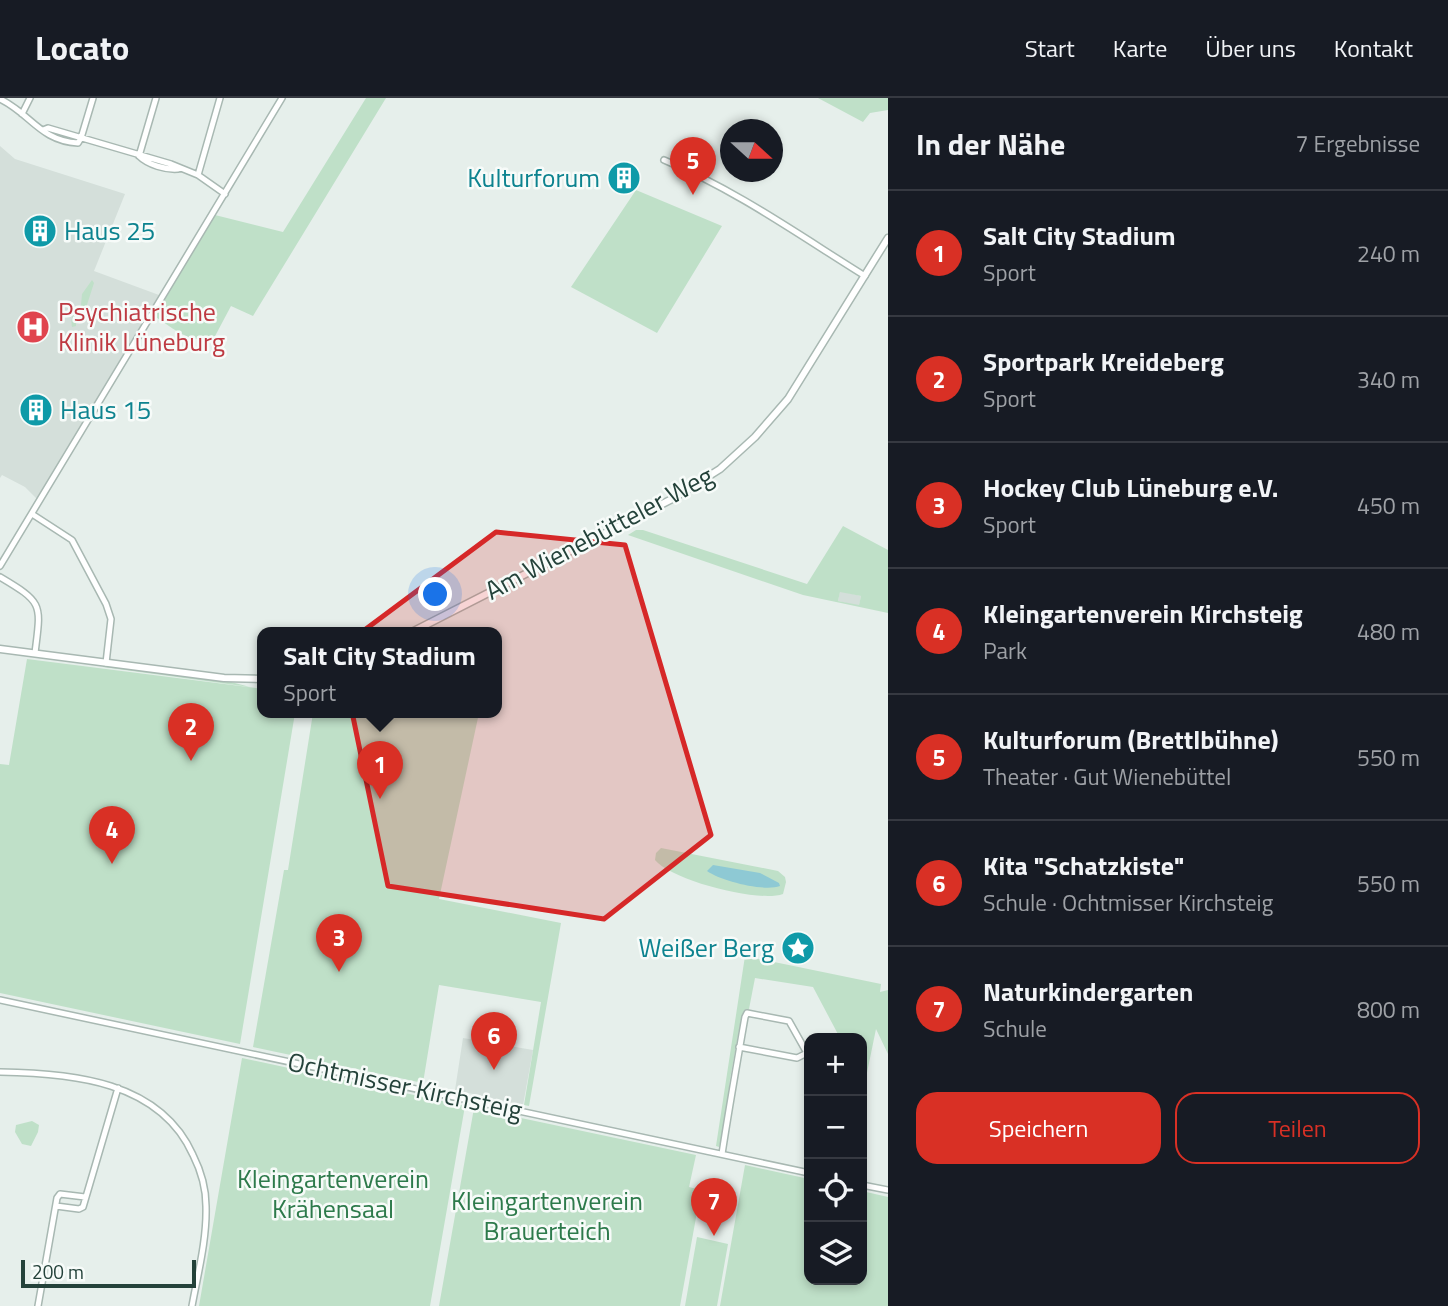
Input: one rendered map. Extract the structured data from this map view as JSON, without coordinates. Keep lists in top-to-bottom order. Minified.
{"streets":{"street":["Am Wienebütteler Weg","Ochtmisser Kirchsteig"]},"parks":["Kleingartenverein Krähensaal","Kleingartenverein Brauerteich"],"places":{"building":["Kulturforum","Haus 25","Haus 15"],"hospital":["Psychiatrische Klinik Lüneburg"],"place":["Weißer Berg"]},"scale_bar":"200 m","north":"right","page":{"header":"Locato","nav":["Start","Karte","Über uns","Kontakt"],"heading":["In der Nähe","7 Ergebnisse"],"pins":["5","2","1","4","3","6","7"],"list":[{"mark":"1","name":"Salt City Stadium","note":"Sport","value":"240 m"},{"mark":"2","name":"Sportpark Kreideberg","note":"Sport","value":"340 m"},{"mark":"3","name":"Hockey Club Lüneburg e.V.","note":"Sport","value":"450 m"},{"mark":"4","name":"Kleingartenverein Kirchsteig","note":"Park","value":"480 m"},{"mark":"5","name":"Kulturforum (Brettlbühne)","note":"Theater · Gut Wienebüttel","value":"550 m"},{"mark":"6","name":"Kita \"Schatzkiste\"","note":"Schule · Ochtmisser Kirchsteig","value":"550 m"},{"mark":"7","name":"Naturkindergarten","note":"Schule","value":"800 m"}],"popup":["Salt City Stadium","Sport"],"map_buttons":["+","−"],"buttons":["Speichern","Teilen"],"scale":"200 m"}}
